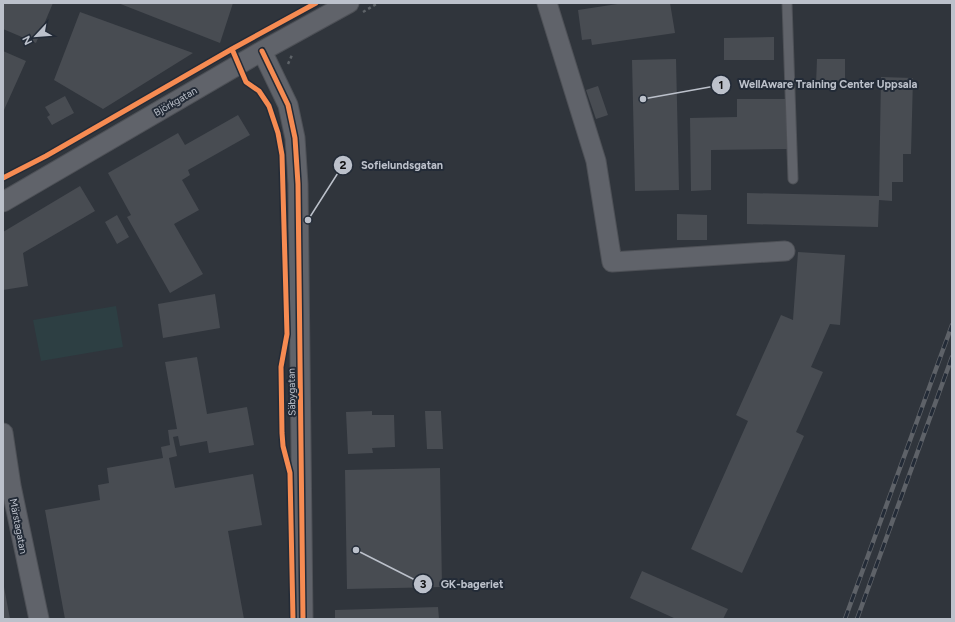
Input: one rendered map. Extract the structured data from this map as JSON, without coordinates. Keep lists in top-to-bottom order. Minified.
{"streets":{"street":["Björkgatan","Säbygatan","Märstagatan"]},"crossings":[["Björkgatan","Säbygatan"]],"places":["WellAware Training Center Uppsala","Sofielundsgatan","GK-bageriet"],"north":"bottom left"}
